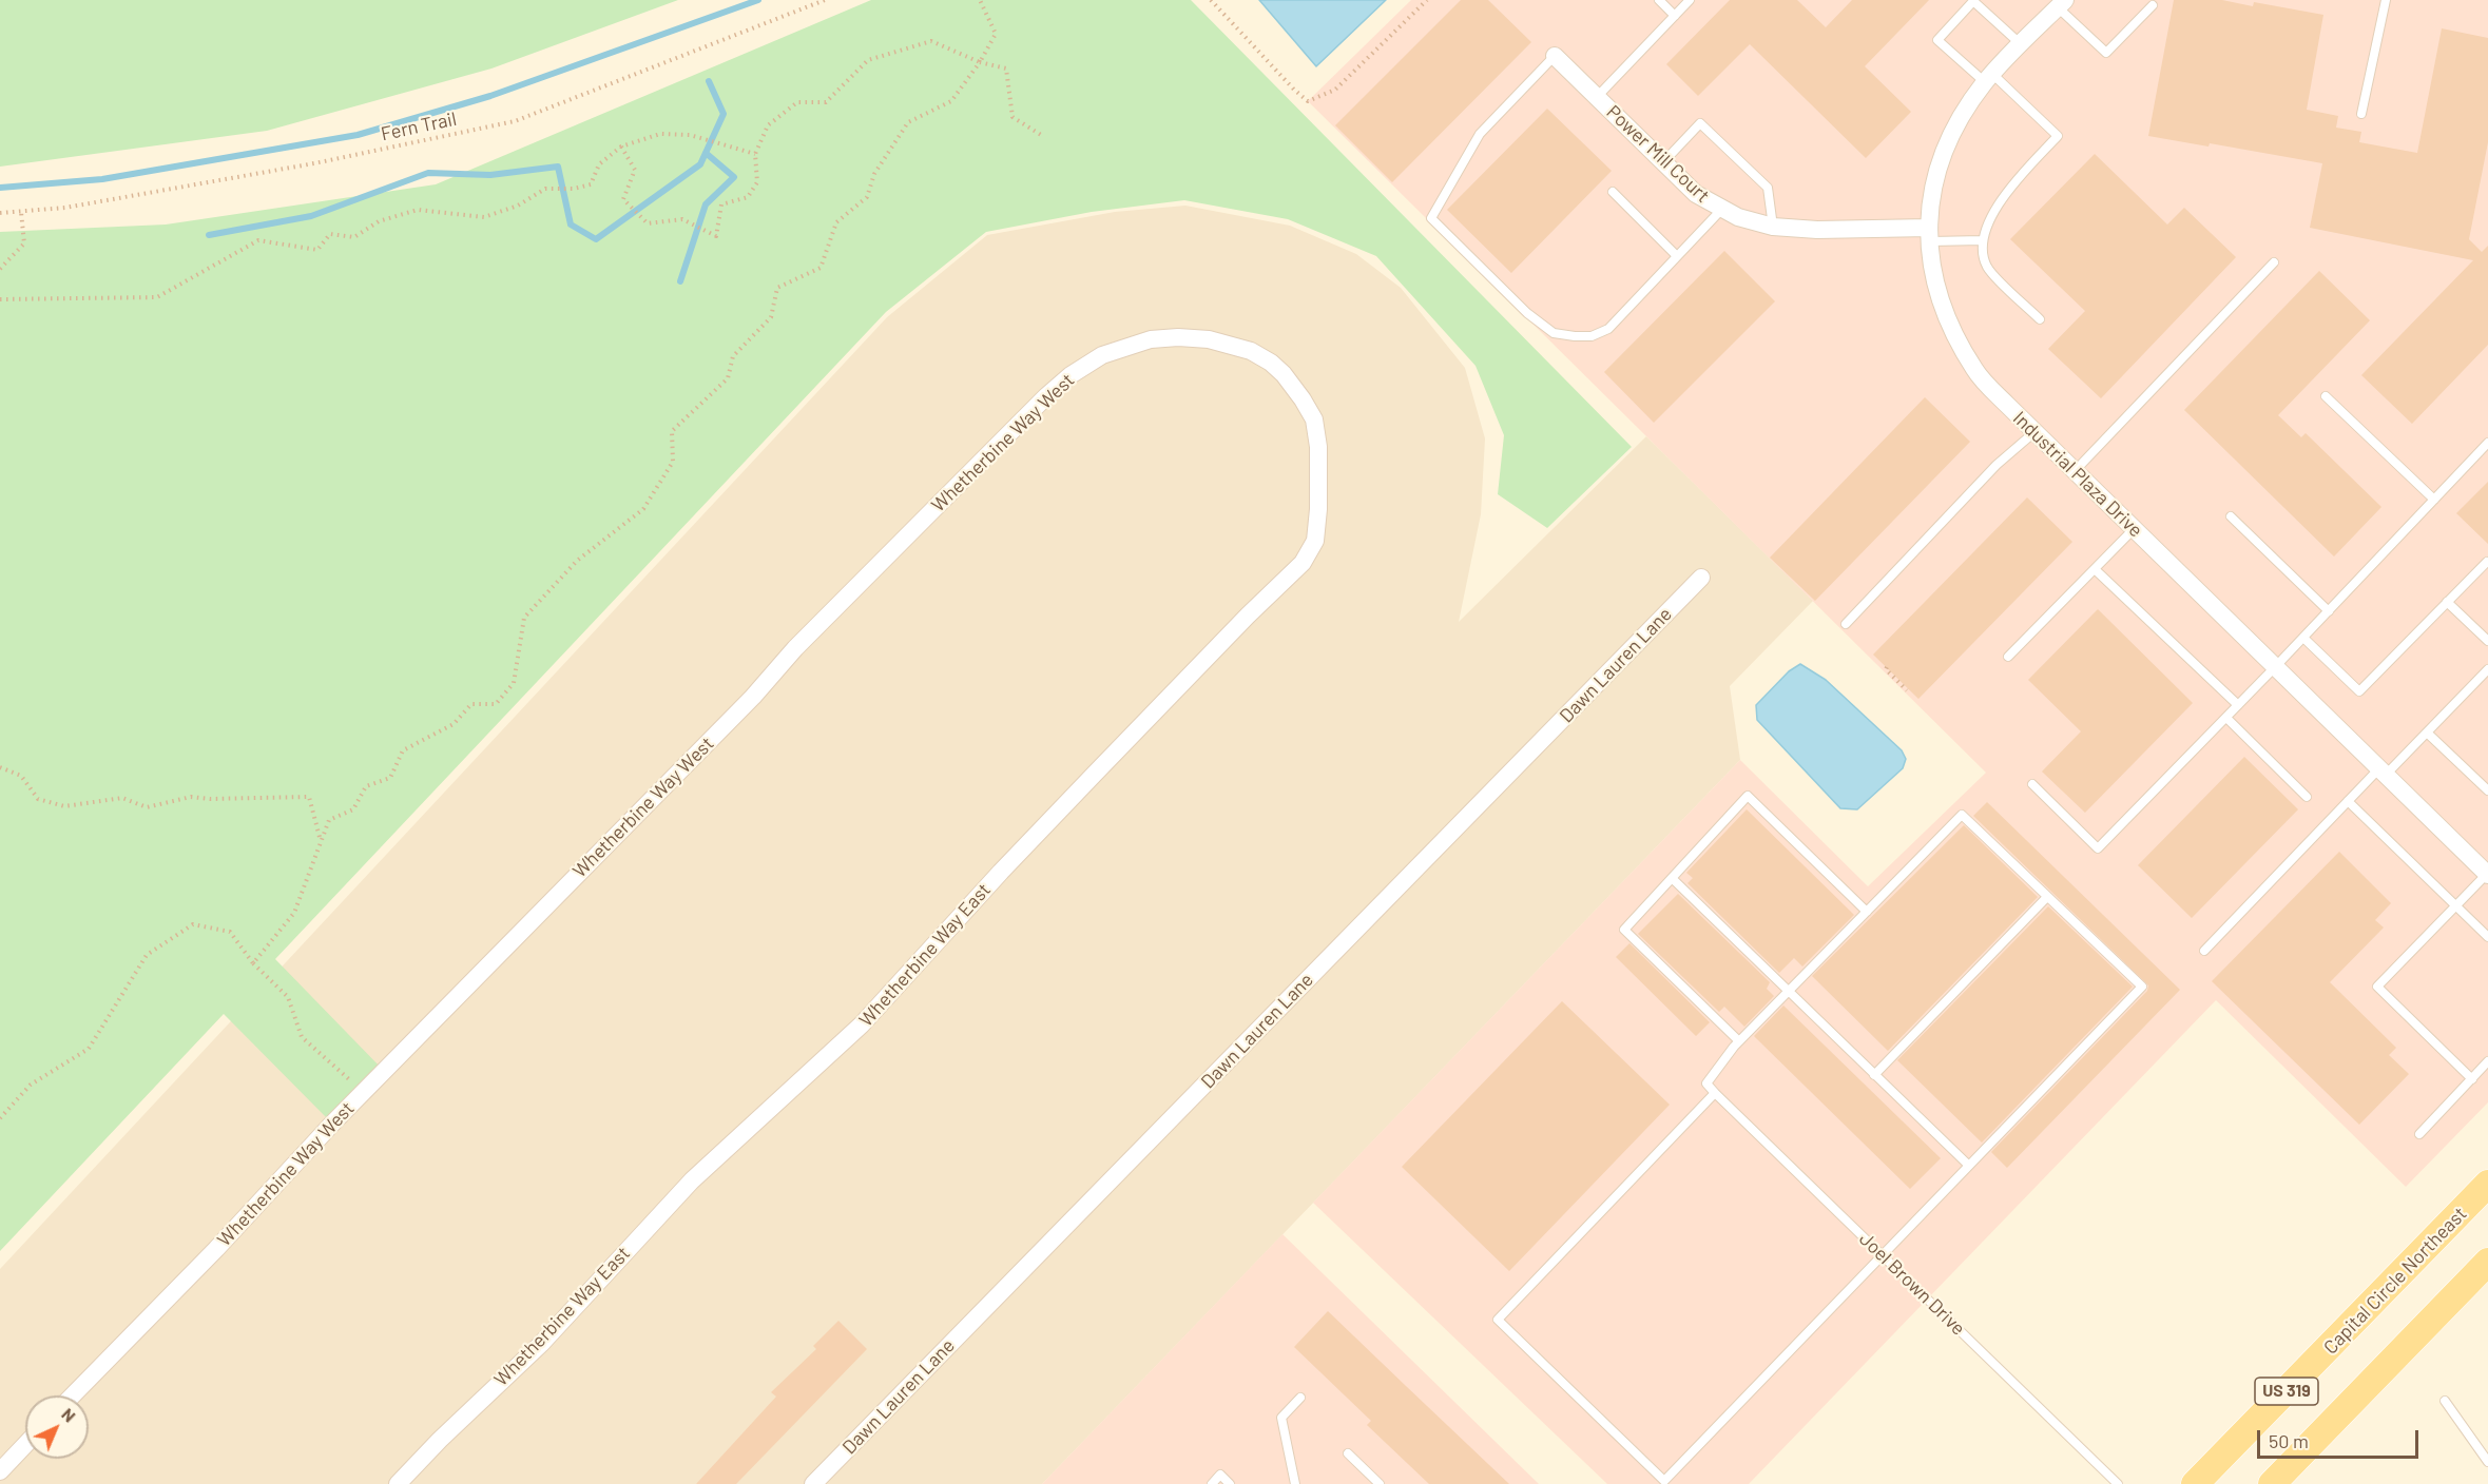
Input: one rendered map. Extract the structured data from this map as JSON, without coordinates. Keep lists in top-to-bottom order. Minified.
{"streets":{"main road":["Capital Circle Northeast","US 319"],"street":["Power Mill Court","Whetherbine Way West","Industrial Plaza Drive","Dawn Lauren Lane","Whetherbine Way East"],"lane":["Joel Brown Drive"],"path":["Fern Trail"]},"crossings":[["Power Mill Court","Industrial Plaza Drive"],["Whetherbine Way West","Whetherbine Way East"]],"scale_bar":"50 m","north":"top right"}
